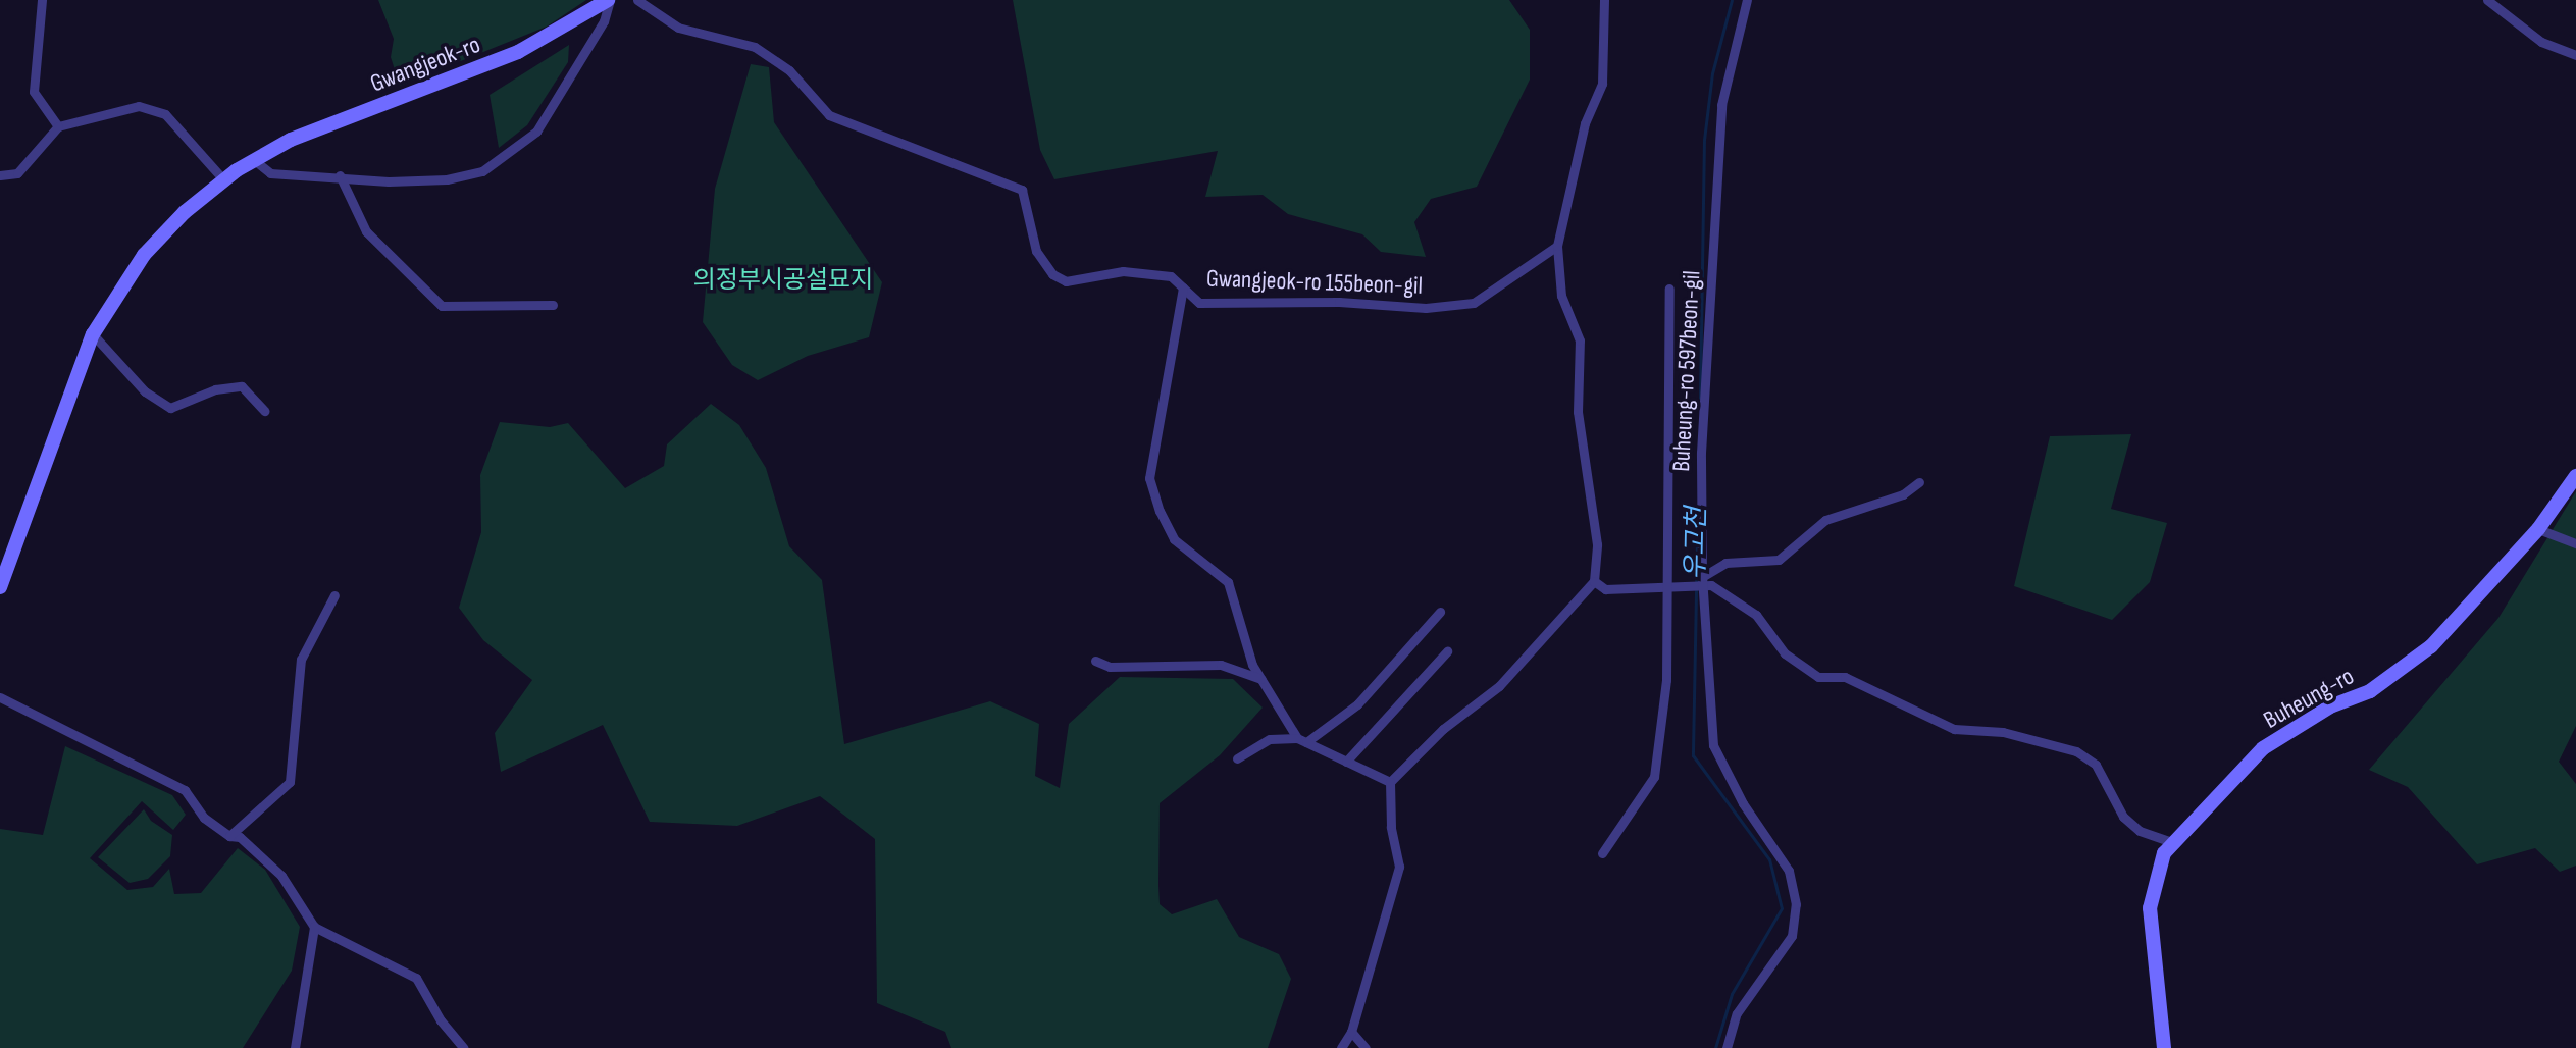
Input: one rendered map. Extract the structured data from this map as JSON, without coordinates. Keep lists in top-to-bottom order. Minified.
{"streets":{"main road":["Gwangjeok-ro","Buheung-ro"],"street":["Gwangjeok-ro 155beon-gil","Buheung-ro 597beon-gil"]},"water":["우고천"],"parks":["의정부시공설묘지"]}
